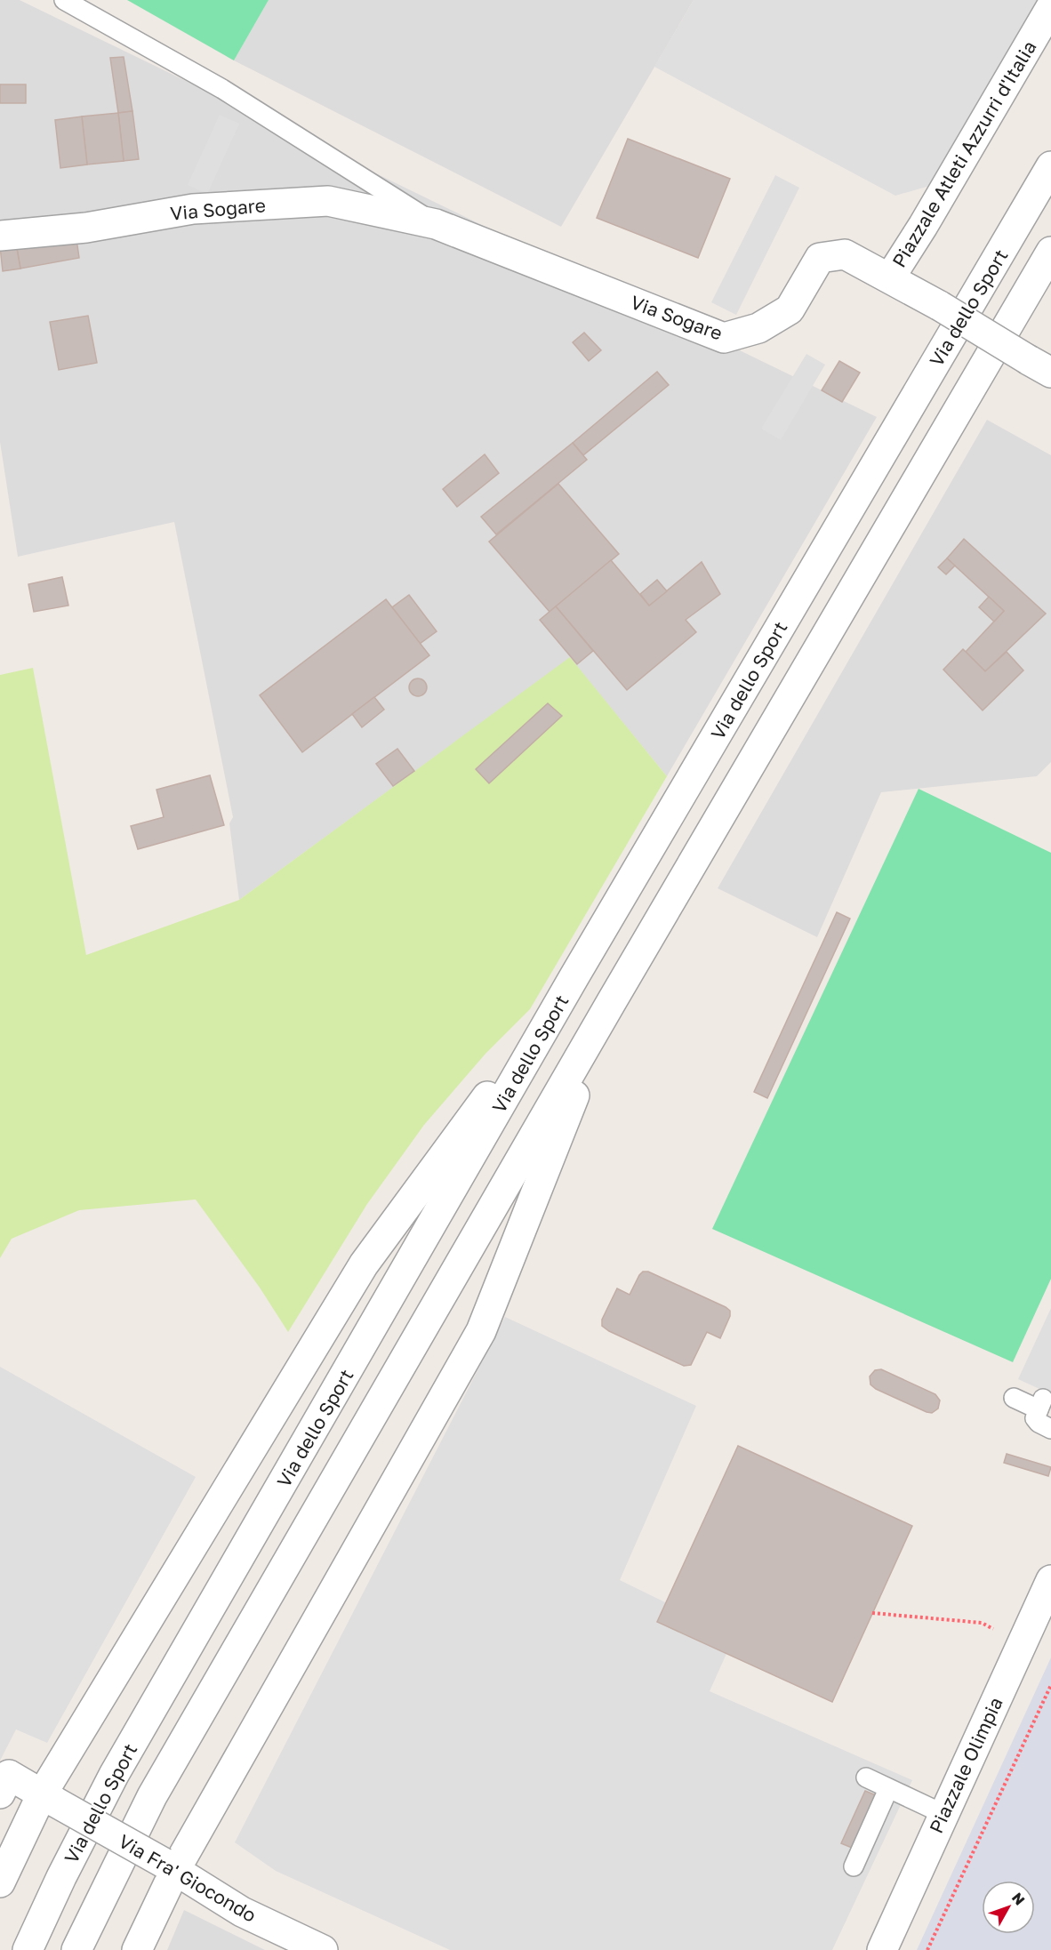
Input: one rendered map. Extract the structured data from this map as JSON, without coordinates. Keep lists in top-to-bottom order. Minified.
{"streets":{"street":["Piazzale Atleti Azzurri d'Italia","Via Sogare","Via dello Sport","Piazzale Olimpia","Via Fra' Giocondo"]},"crossings":[["Piazzale Atleti Azzurri d'Italia","Via Sogare"]],"north":"top right"}
